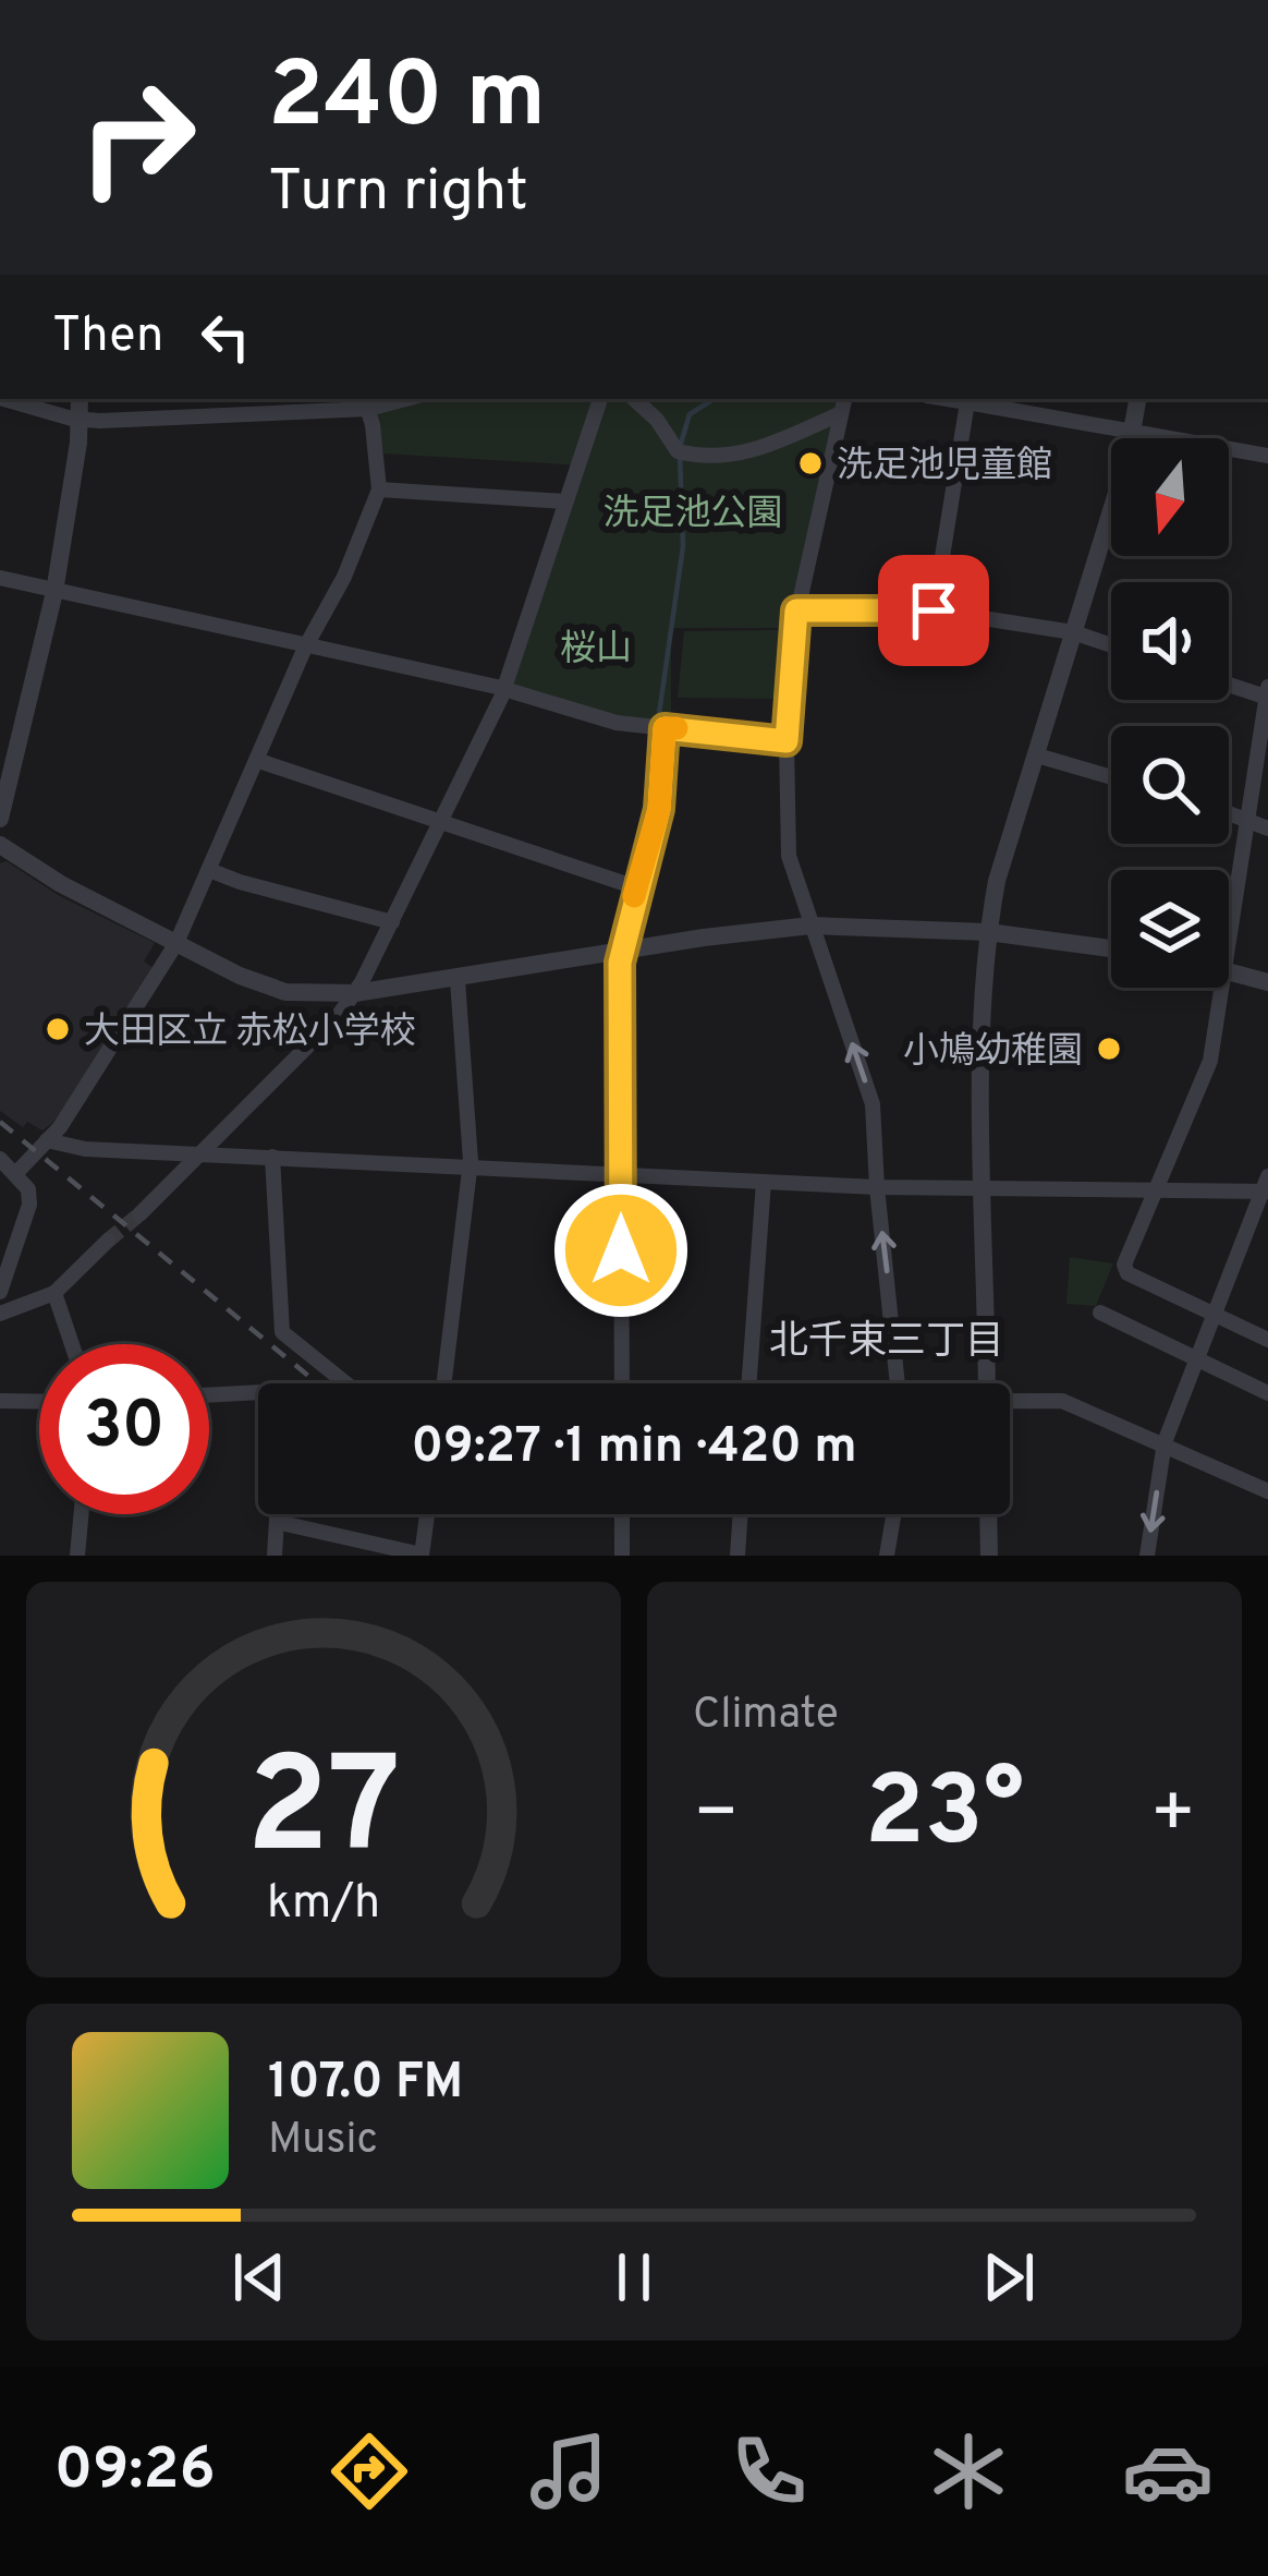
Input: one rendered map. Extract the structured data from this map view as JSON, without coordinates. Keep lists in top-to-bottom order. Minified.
{"districts":["北千束三丁目"],"parks":["洗足池公園","桜山"],"places":["洗足池児童館","大田区立 赤松小学校","小鳩幼稚園"],"north":"bottom","page":{"turn":["240 m","Turn right"],"then":"Then","limit":"30","trip":"09:27 · 1 min · 420 m","tile":"Climate","heat":["−","23°","+"],"song":["107.0 FM","Music"],"tabs":"09:26","gauge":["27","km/h"]}}
